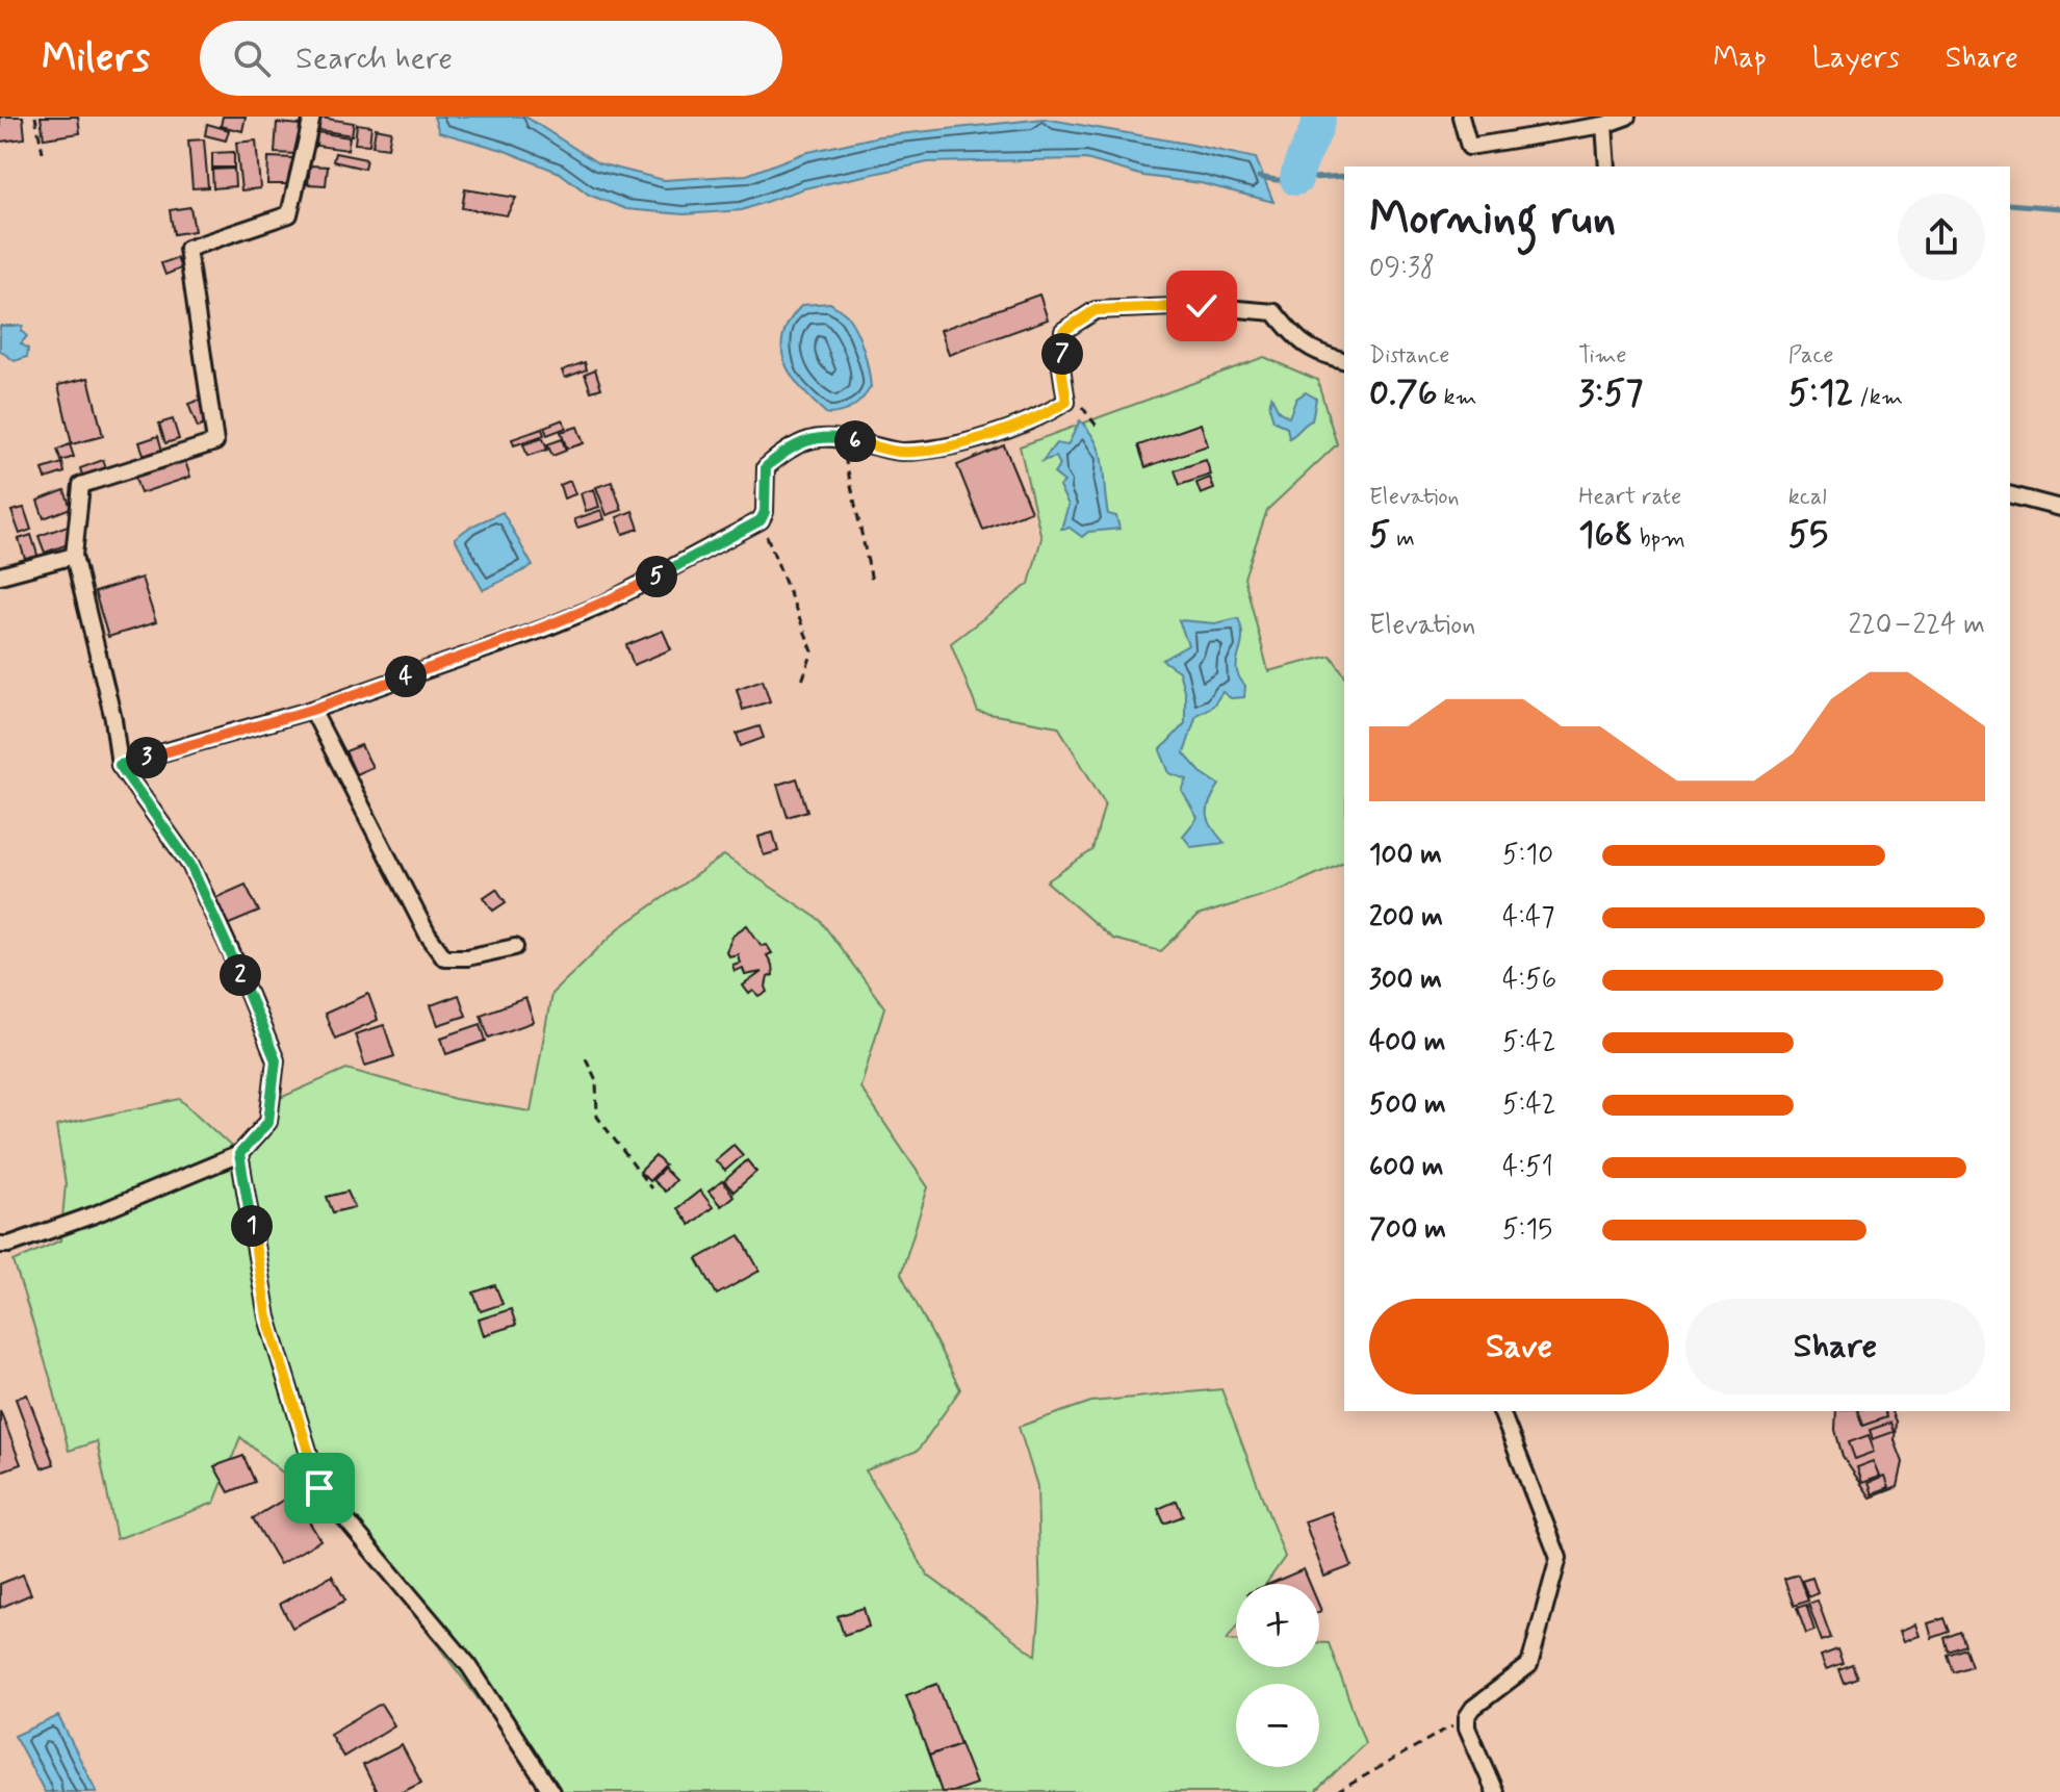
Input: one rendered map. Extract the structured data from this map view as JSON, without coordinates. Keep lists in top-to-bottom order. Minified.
{"page":{"header":"Milers","search":"Search here","nav":["Map","Layers","Share"],"heading":["Morning run","09:38"],"stats":[["Distance","0.76 km"],["Time","3:57"],["Pace","5:12 /km"],["Elevation","5 m"],["Heart rate","168 bpm"],["kcal","55"]],"pins":["7","6","5","4","3","2","1"],"chart":["Elevation","220–224 m"],"list":[{"name":"100 m","note":"5:10"},{"name":"200 m","note":"4:47"},{"name":"300 m","note":"4:56"},{"name":"400 m","note":"5:42"},{"name":"500 m","note":"5:42"},{"name":"600 m","note":"4:51"},{"name":"700 m","note":"5:15"}],"buttons":["Save","Share"],"map_buttons":["+","−"]}}
